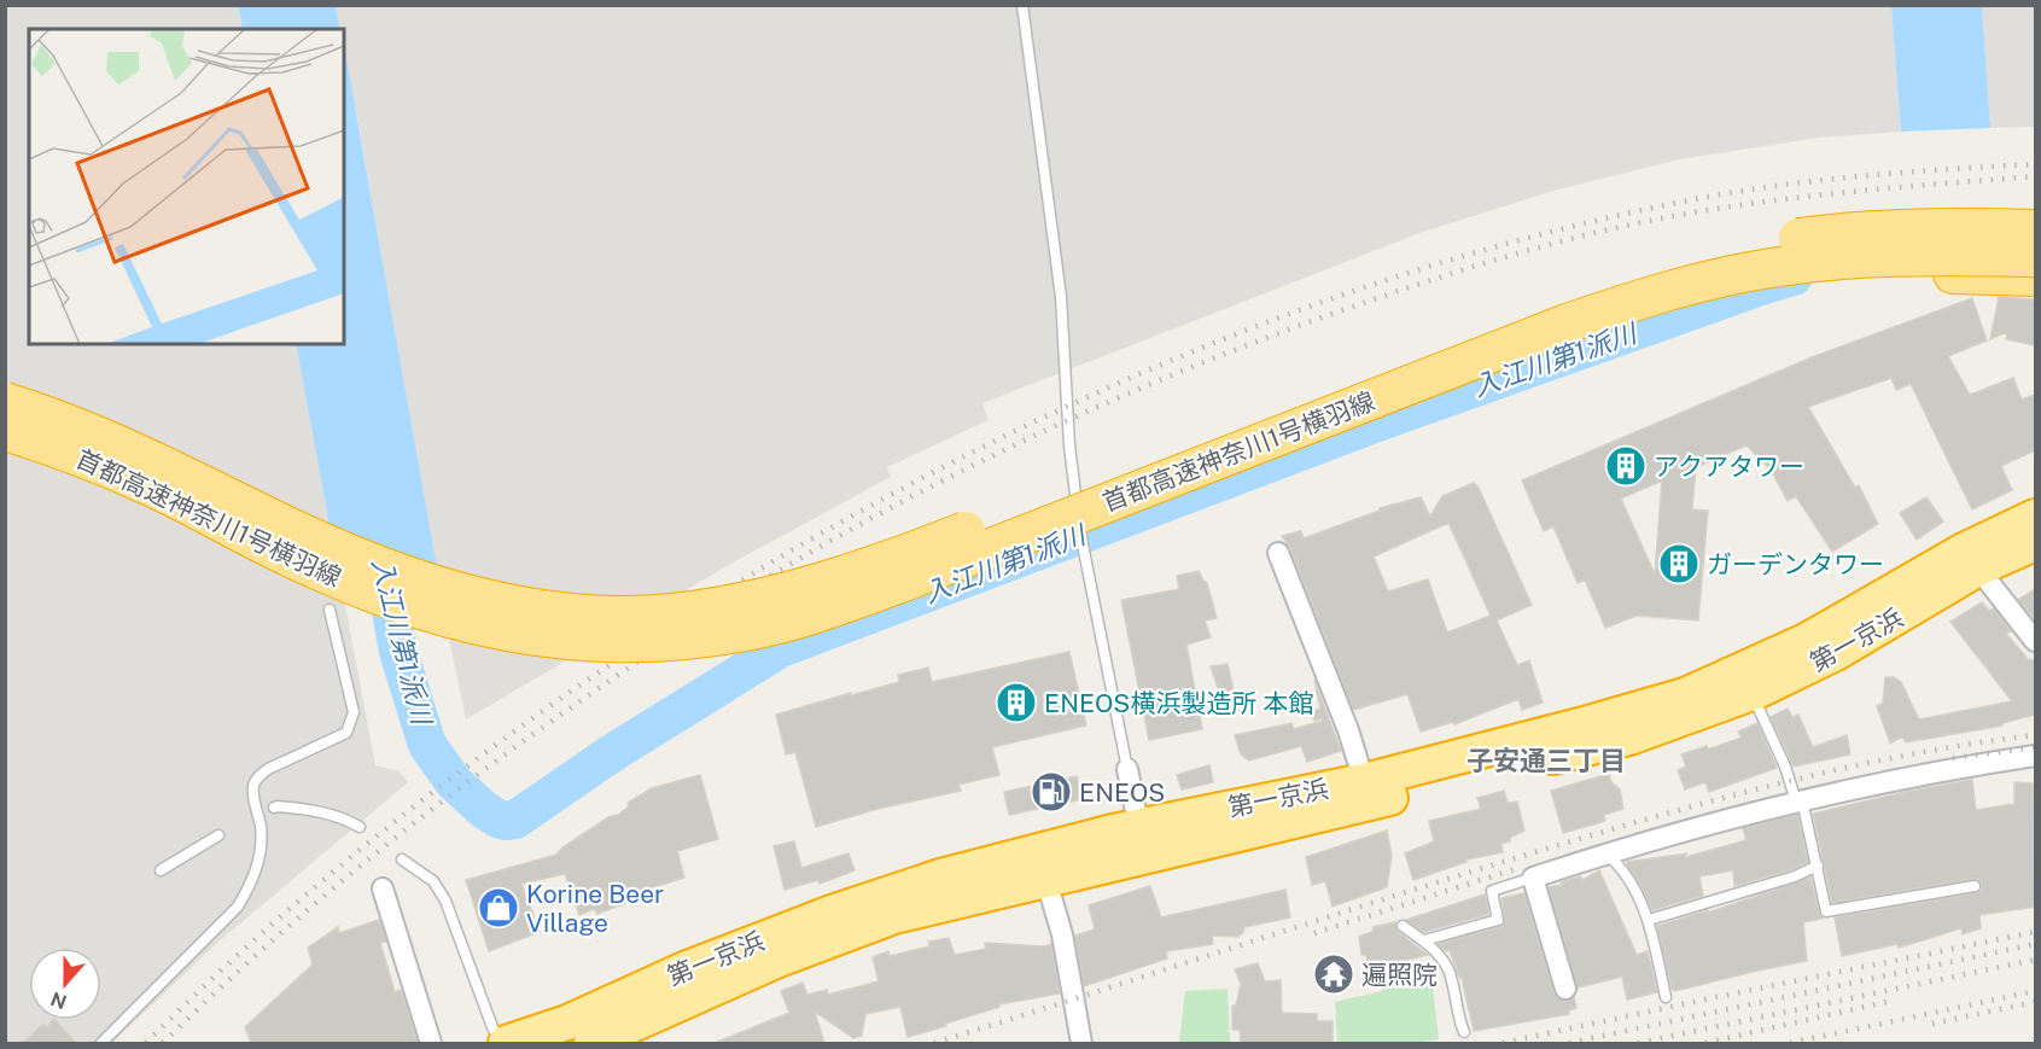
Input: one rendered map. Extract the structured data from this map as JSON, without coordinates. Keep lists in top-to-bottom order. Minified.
{"streets":{"highway":["首都高速神奈川1号横羽線","第一京浜"]},"districts":["子安通三丁目"],"water":["入江川第1派川"],"places":{"building":["アクアタワー","ガーデンタワー","ENEOS横浜製造所 本館"],"fuel station":["ENEOS"],"shop":["Korine Beer Village"],"temple":["遍照院"]},"north":"bottom"}
